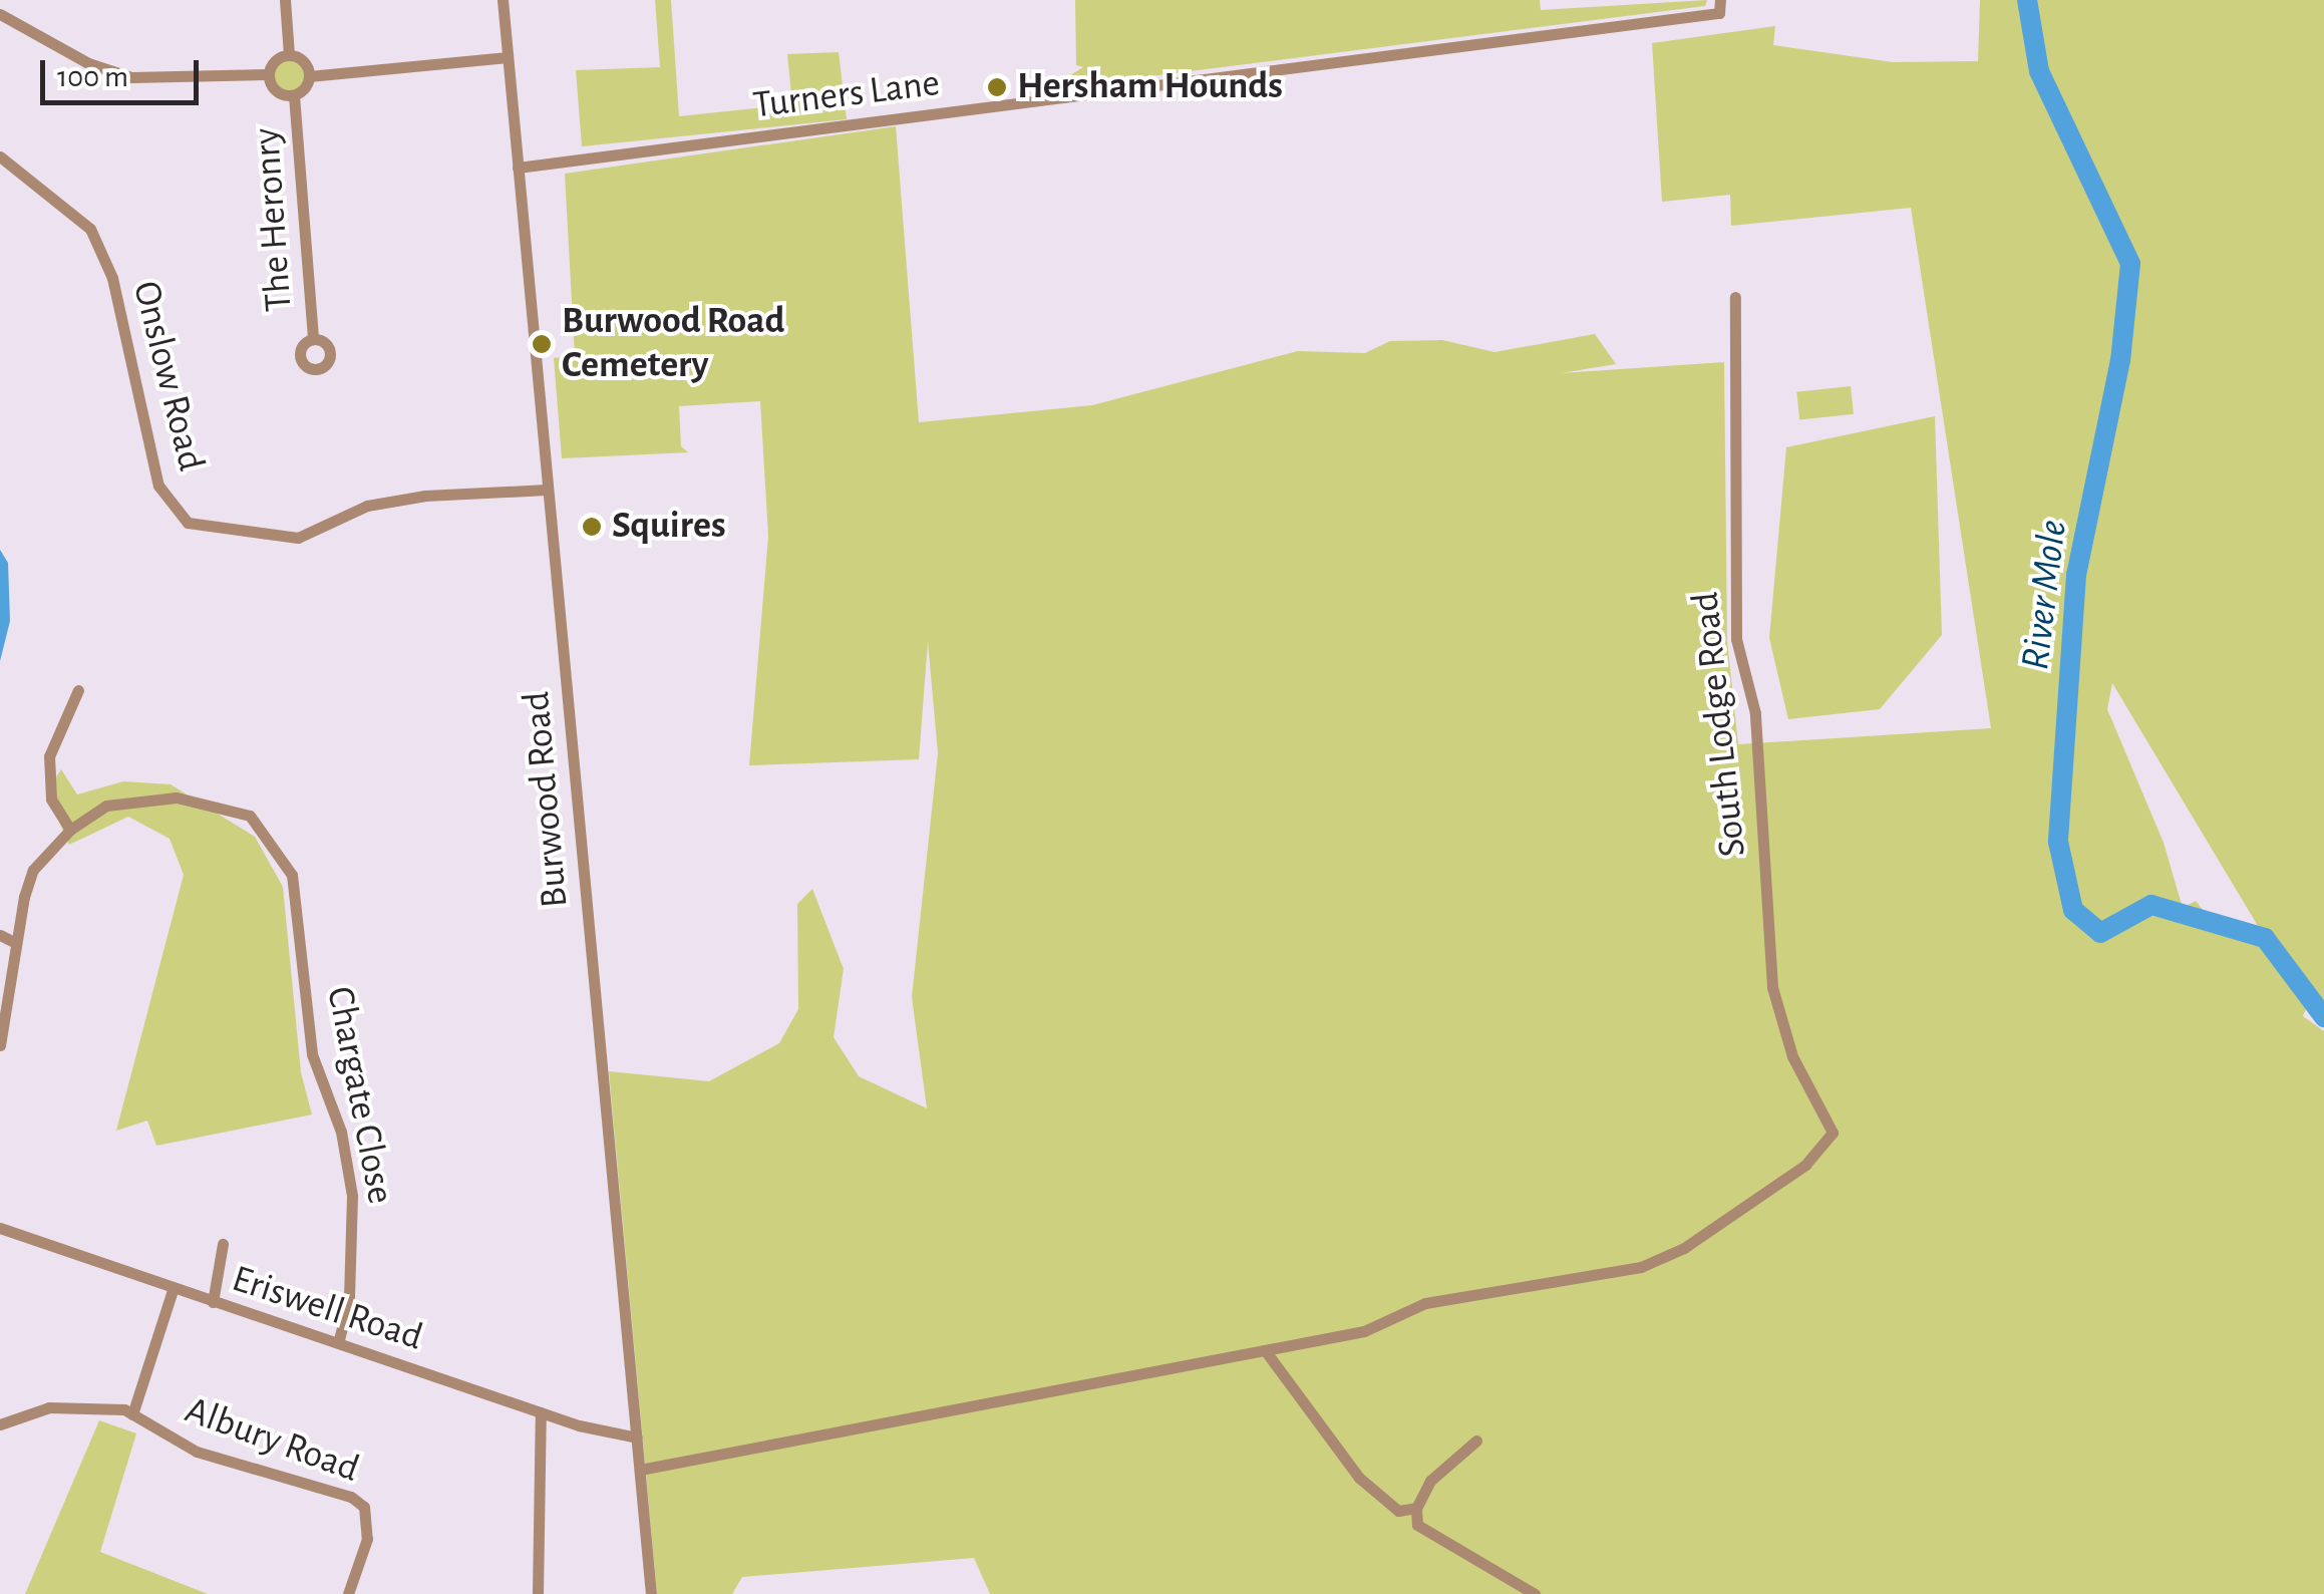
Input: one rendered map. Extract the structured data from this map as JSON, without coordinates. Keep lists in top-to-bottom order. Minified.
{"streets":{"street":["Turners Lane","The Heronry","Onslow Road","South Lodge Road","Burwood Road","Chargate Close","Eriswell Road","Albury Road"]},"crossings":[["Turners Lane","Burwood Road"],["Onslow Road","Burwood Road"],["Burwood Road","Eriswell Road"],["Chargate Close","Eriswell Road"]],"water":["River Mole"],"places":["Hersham Hounds","Burwood Road Cemetery","Squires"],"scale_bar":"100 m"}
